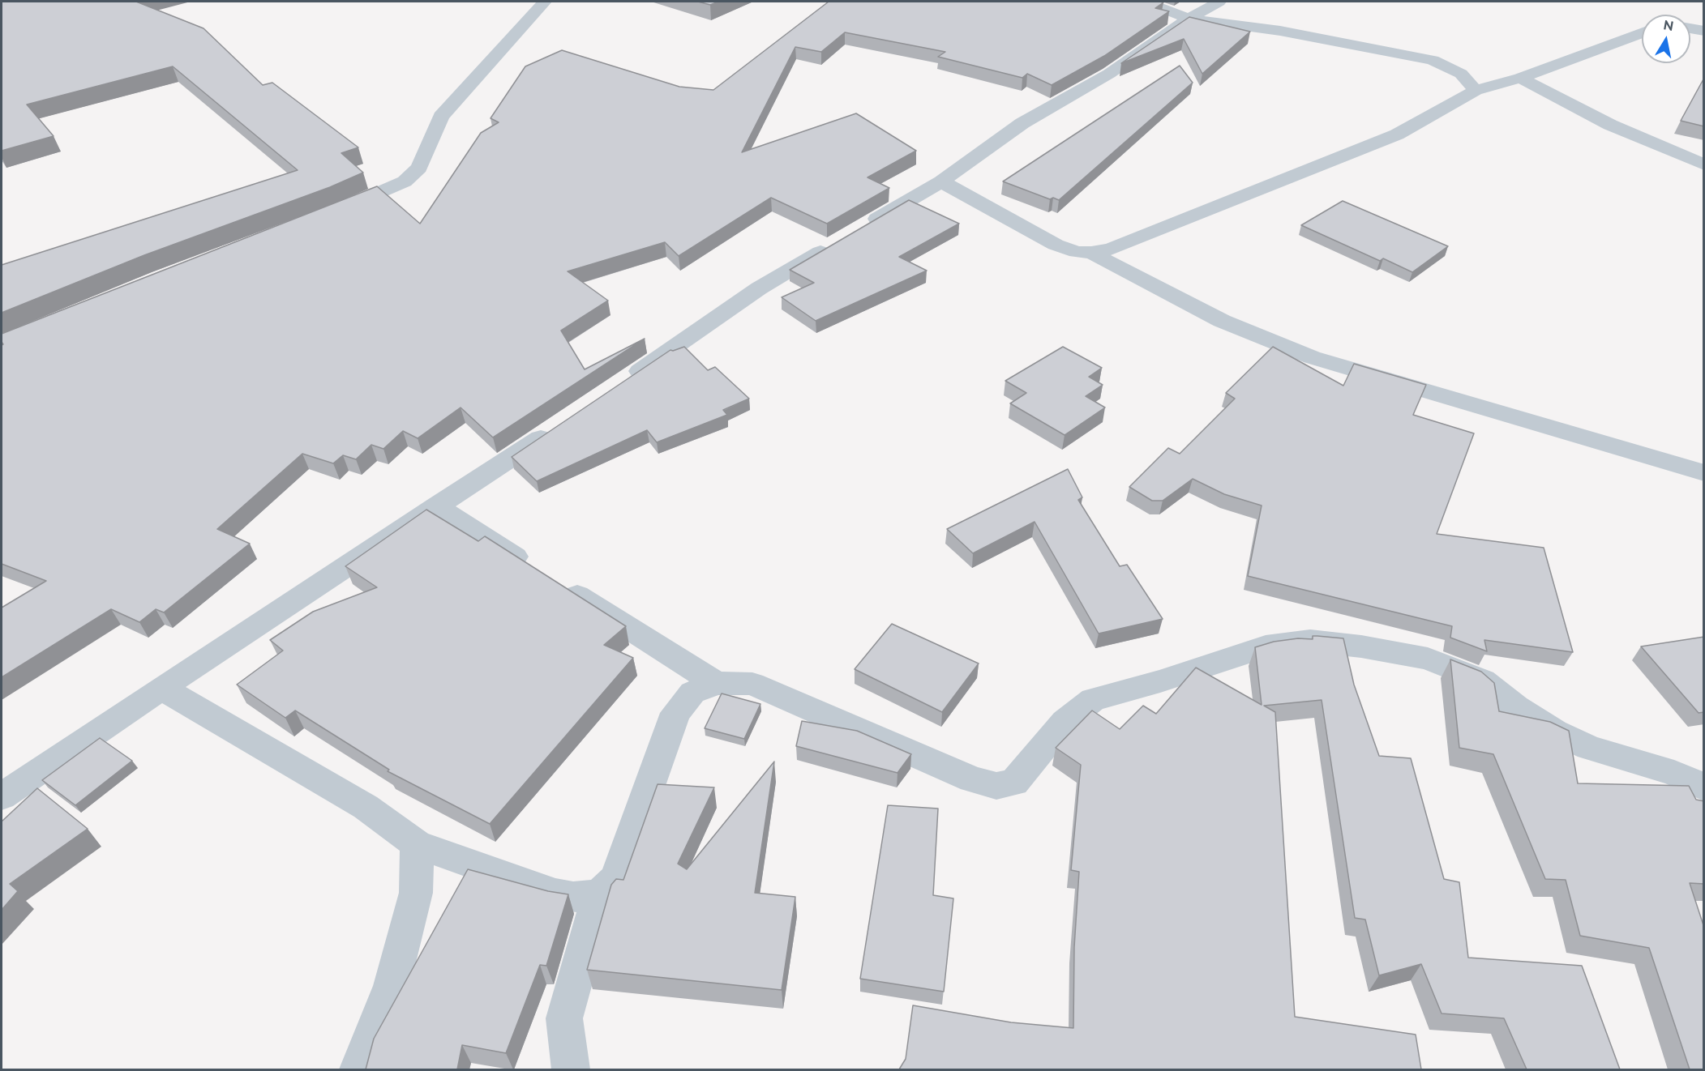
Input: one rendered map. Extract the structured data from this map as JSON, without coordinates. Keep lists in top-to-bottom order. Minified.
{"north":"top"}
